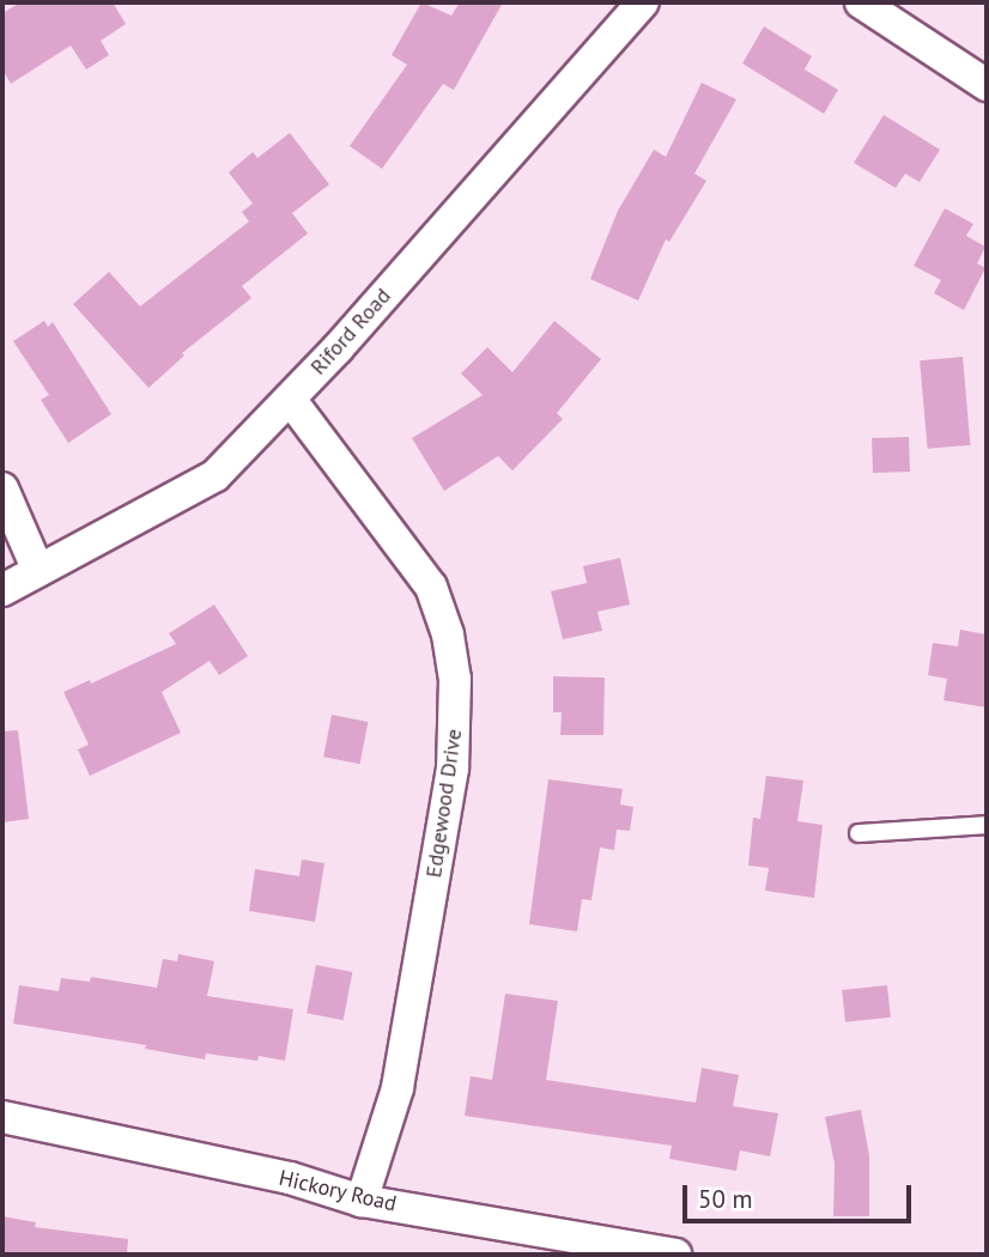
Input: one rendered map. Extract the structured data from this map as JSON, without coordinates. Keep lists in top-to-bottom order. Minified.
{"streets":{"street":["Riford Road","Edgewood Drive","Hickory Road"]},"crossings":[["Riford Road","Edgewood Drive"],["Edgewood Drive","Hickory Road"]],"scale_bar":"50 m"}
